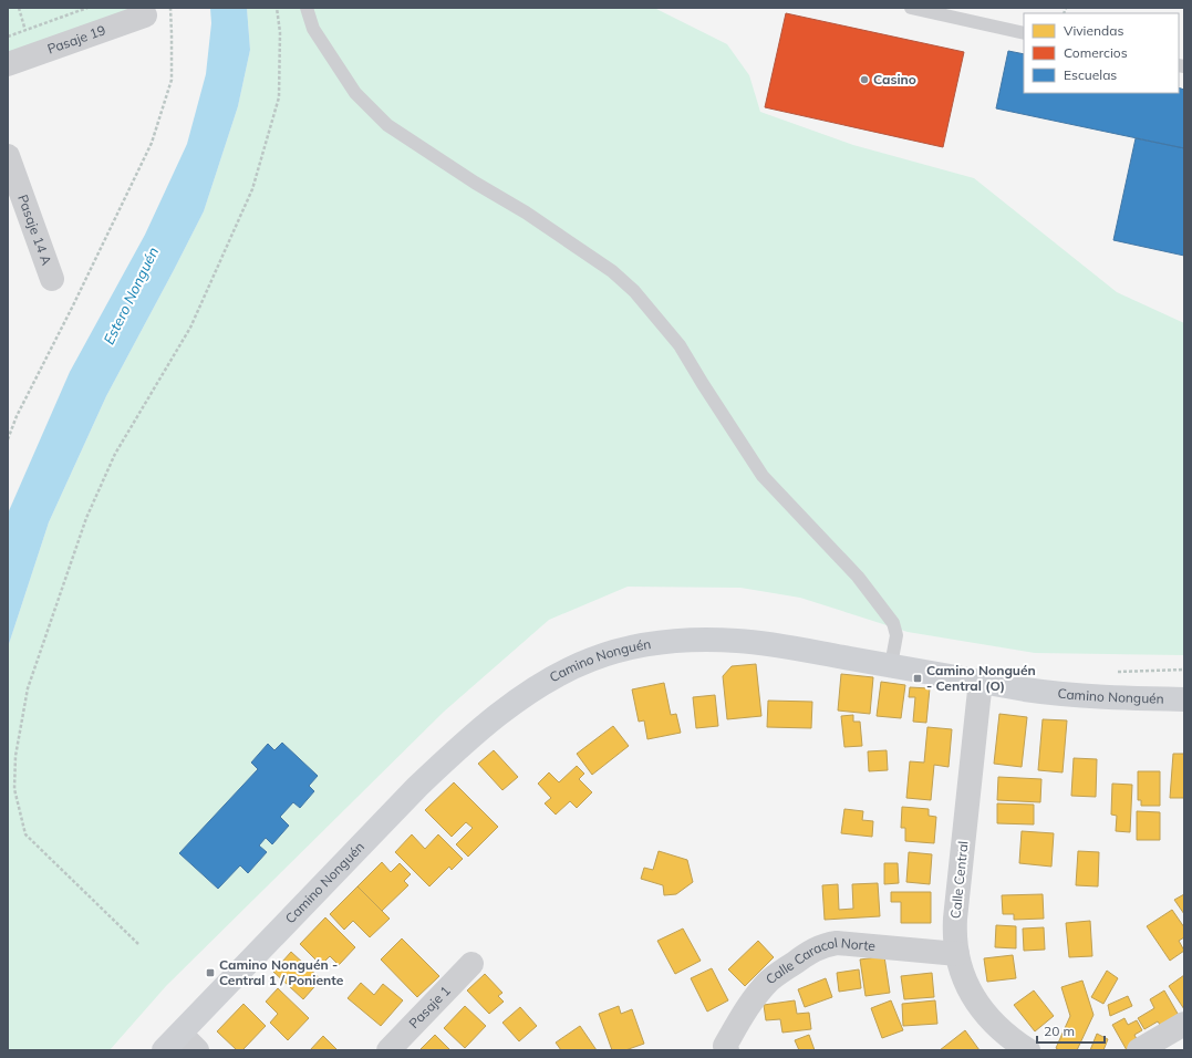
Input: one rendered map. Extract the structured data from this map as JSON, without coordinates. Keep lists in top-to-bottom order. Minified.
{"streets":{"main road":["Camino Nonguén"],"street":["Pasaje 19","Pasaje 14 A","Calle Central","Calle Caracol Norte","Pasaje 1"]},"crossings":[["Camino Nonguén","Calle Central"],["Calle Central","Calle Caracol Norte"]],"water":["Estero Nonguén"],"places":{"other":["Casino"],"transit":["Camino Nonguén - Central (O)","Camino Nonguén - Central 1 / Poniente"]},"legend":["Viviendas","Comercios","Escuelas"],"scale_bar":"20 m"}
